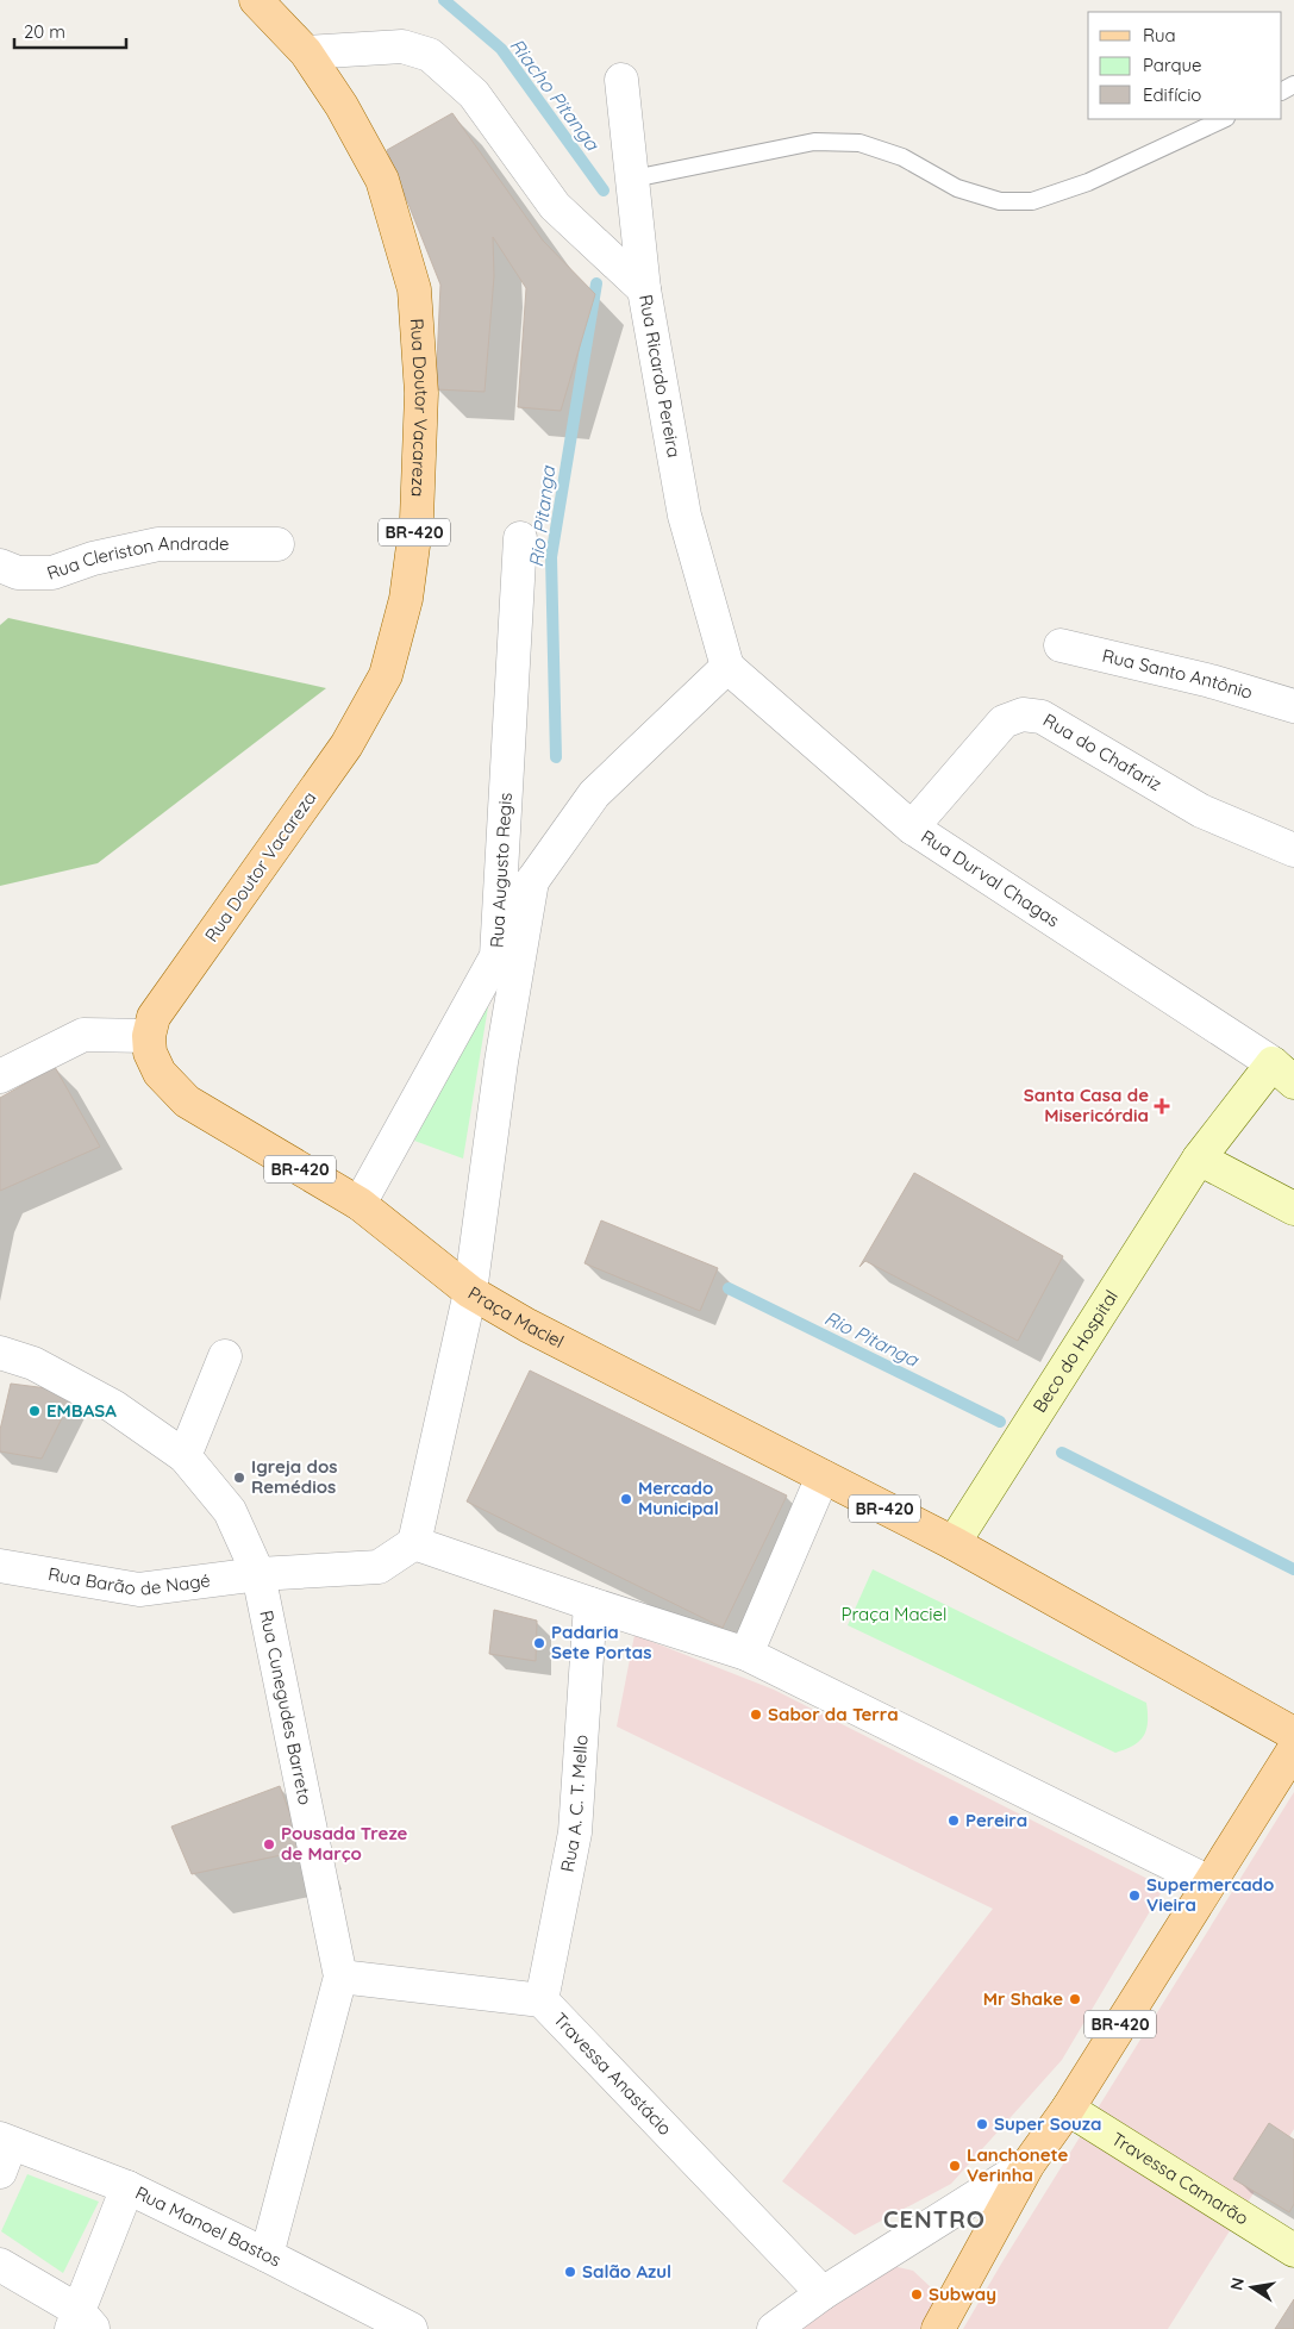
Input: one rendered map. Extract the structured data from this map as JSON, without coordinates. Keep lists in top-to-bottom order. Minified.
{"streets":{"main road":["Rua Doutor Vacareza","BR-420","Praça Maciel"],"street":["Rua Ricardo Pereira","Rua Cleriston Andrade","Rua Santo Antônio","Rua do Chafariz","Rua Augusto Regis","Rua Durval Chagas","Beco do Hospital","Rua Barão de Nagé","Rua Cunegudes Barreto","Rua A. C. T. Mello","Travessa Anastácio","Travessa Camarão","Rua Manoel Bastos"]},"crossings":[["Rua Ricardo Pereira","Rua Durval Chagas"],["Rua Doutor Vacareza","BR-420"],["BR-420","Rua Augusto Regis"],["BR-420","Praça Maciel"],["BR-420","Travessa Camarão"],["Rua do Chafariz","Rua Durval Chagas"],["Rua Durval Chagas","Beco do Hospital"],["Praça Maciel","Beco do Hospital"],["Rua Barão de Nagé","Rua Cunegudes Barreto"],["Rua Cunegudes Barreto","Travessa Anastácio"],["Rua Cunegudes Barreto","Rua Manoel Bastos"],["Rua A. C. T. Mello","Travessa Anastácio"]],"districts":["CENTRO"],"water":["Riacho Pitanga","Rio Pitanga"],"parks":["Praça Maciel"],"places":{"health":["Santa Casa de Misericórdia"],"other":["EMBASA","Igreja dos Remédios","Mercado Municipal","Padaria Sete Portas","Sabor da Terra","Pereira","Pousada Treze de Março","Supermercado Vieira","Mr Shake","Super Souza","Lanchonete Verinha","Salão Azul","Subway"]},"legend":["Rua","Parque","Edifício"],"scale_bar":"20 m","north":"left"}
